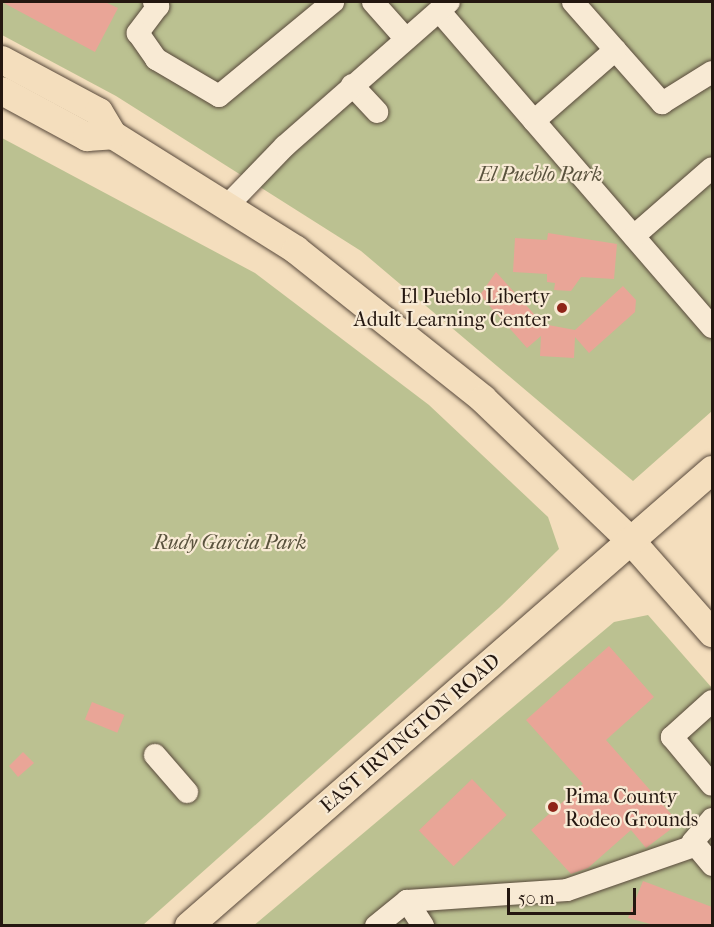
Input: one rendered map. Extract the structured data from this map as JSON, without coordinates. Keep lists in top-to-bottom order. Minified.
{"streets":{"main road":["EAST IRVINGTON ROAD"]},"parks":["El Pueblo Park","Rudy Garcia Park"],"places":["El Pueblo Liberty Adult Learning Center","Pima County Rodeo Grounds"],"scale_bar":"50 m"}
